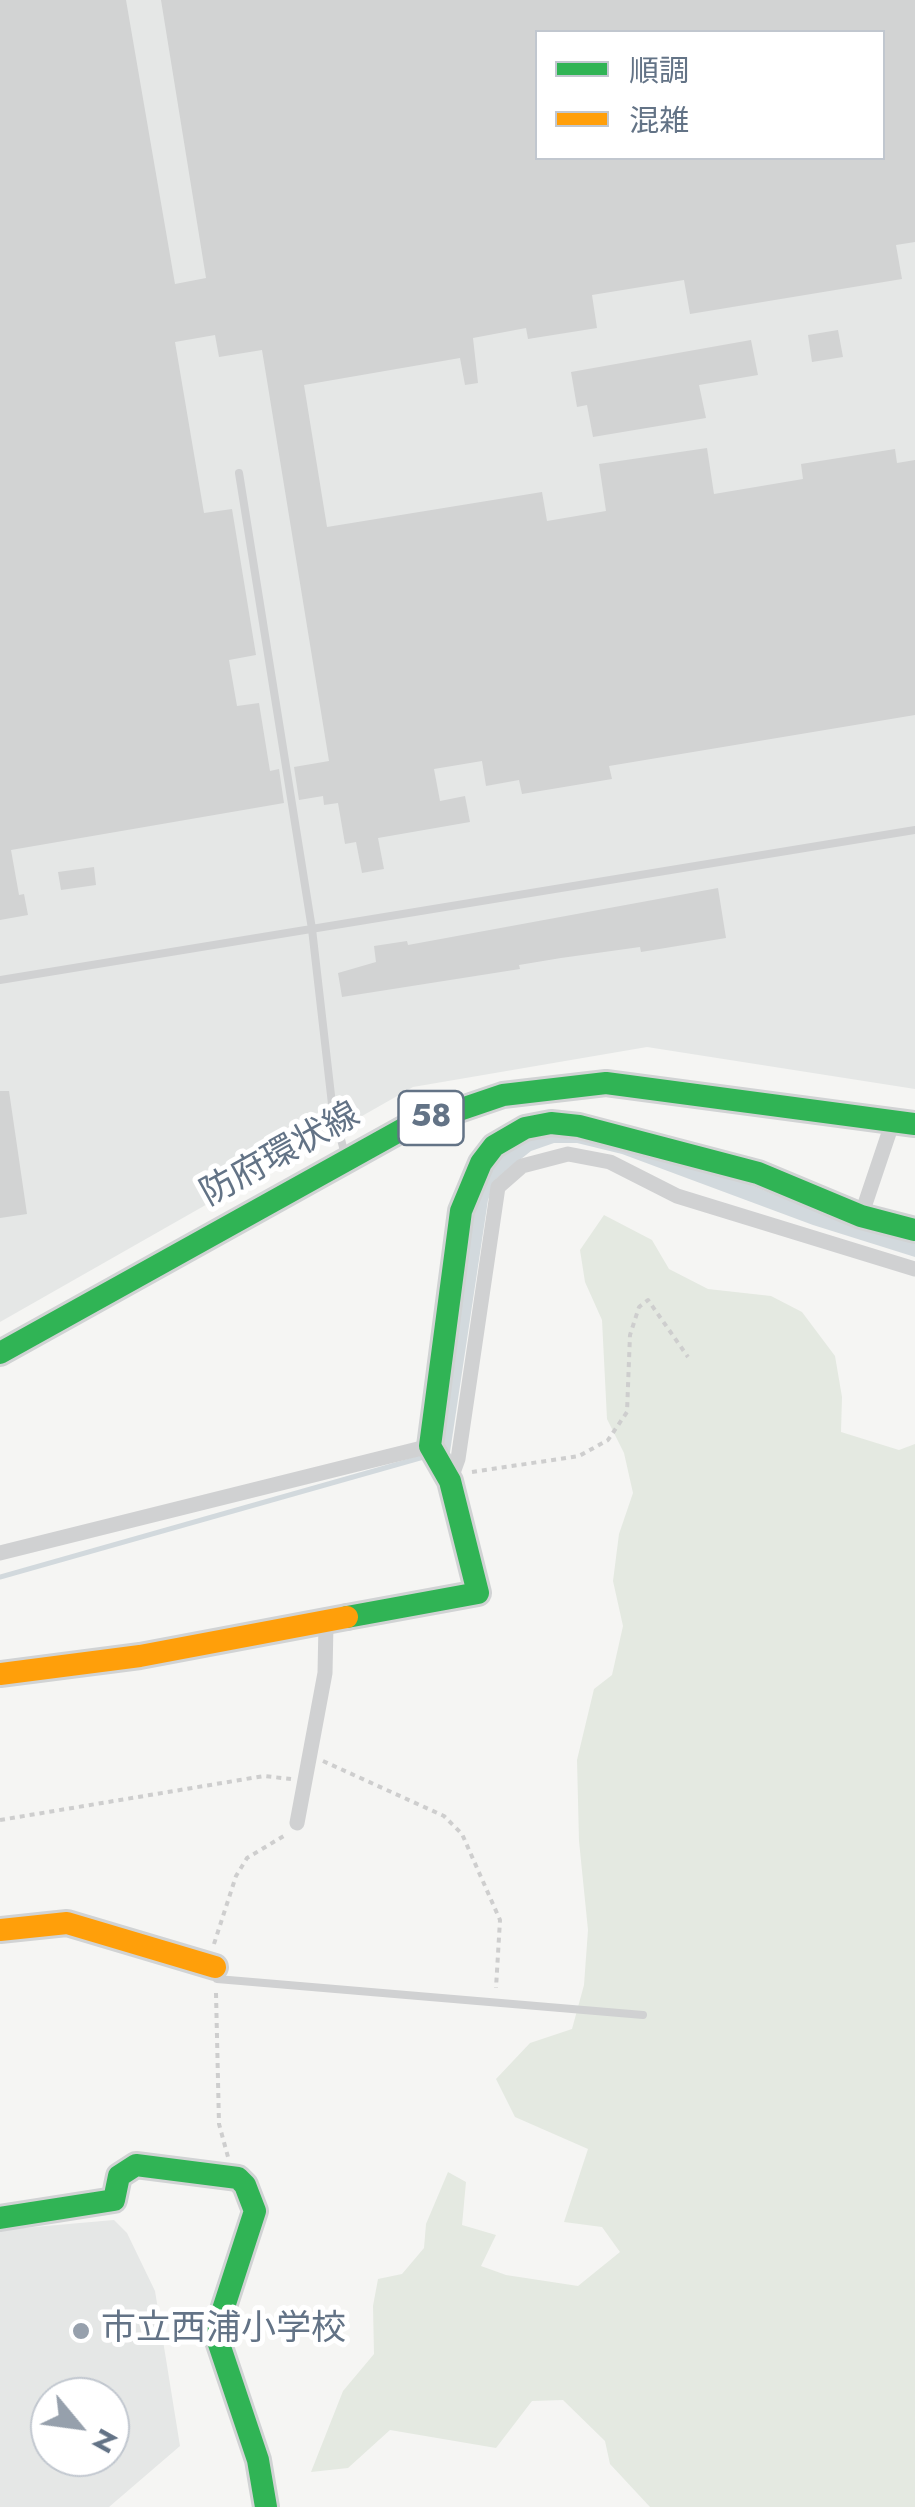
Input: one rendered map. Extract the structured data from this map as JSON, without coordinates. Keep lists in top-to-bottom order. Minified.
{"streets":{"street":["58","防府環状線"]},"places":["市立西浦小学校"],"legend":["順調","混雑"],"north":"bottom right"}
